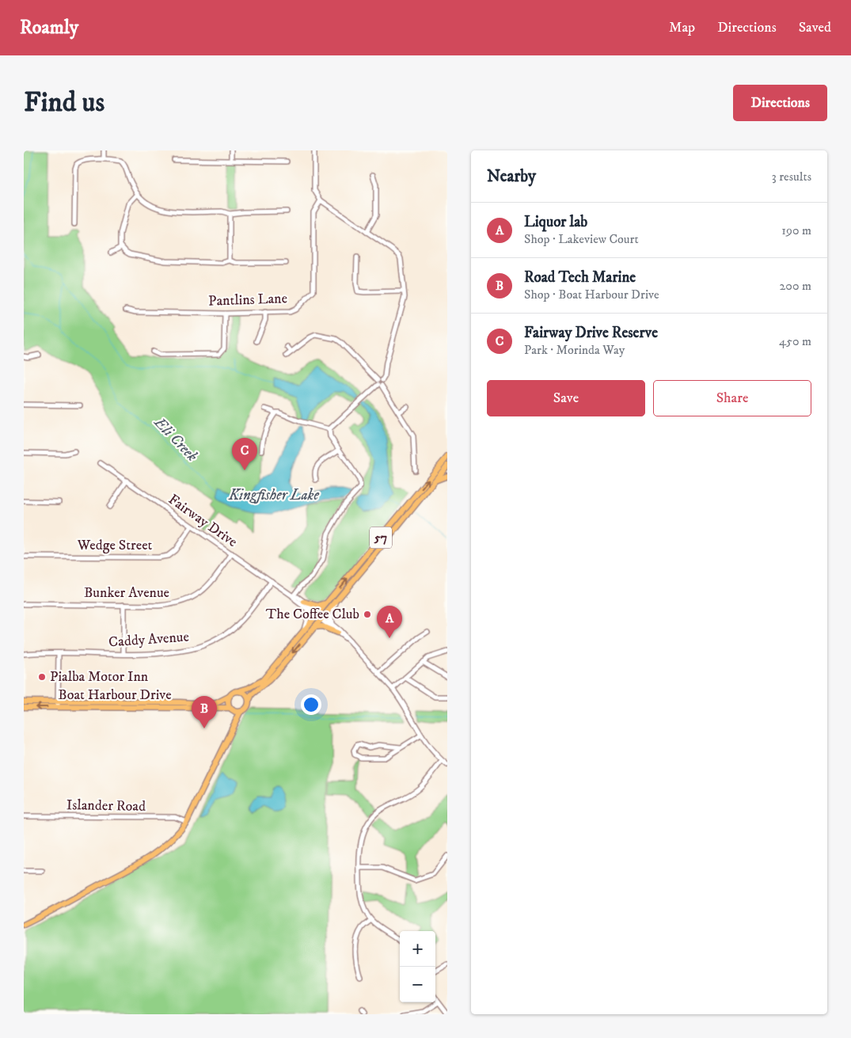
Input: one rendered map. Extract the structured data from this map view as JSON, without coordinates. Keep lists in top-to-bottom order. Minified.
{"streets":{"main road":["57","Boat Harbour Drive"],"street":["Pantlins Lane","Fairway Drive","Wedge Street","Bunker Avenue","Caddy Avenue","Islander Road"]},"crossings":[["Fairway Drive","57"],["Fairway Drive","Wedge Street"],["Fairway Drive","Bunker Avenue"],["Fairway Drive","Caddy Avenue"],["57","Boat Harbour Drive"]],"water":["Eli Creek","Kingfisher Lake"],"places":["The Coffee Club","Pialba Motor Inn"],"page":{"header":"Roamly","nav":["Map","Directions","Saved"],"buttons":["Directions",["Save","Share"]],"title":"Find us","heading":["Nearby","3 results"],"list":[{"mark":"A","name":"Liquor lab","note":"Shop · Lakeview Court","value":"190 m"},{"mark":"B","name":"Road Tech Marine","note":"Shop · Boat Harbour Drive","value":"200 m"},{"mark":"C","name":"Fairway Drive Reserve","note":"Park · Morinda Way","value":"450 m"}],"pins":["C","A","B"],"map_buttons":["+","−"]}}
